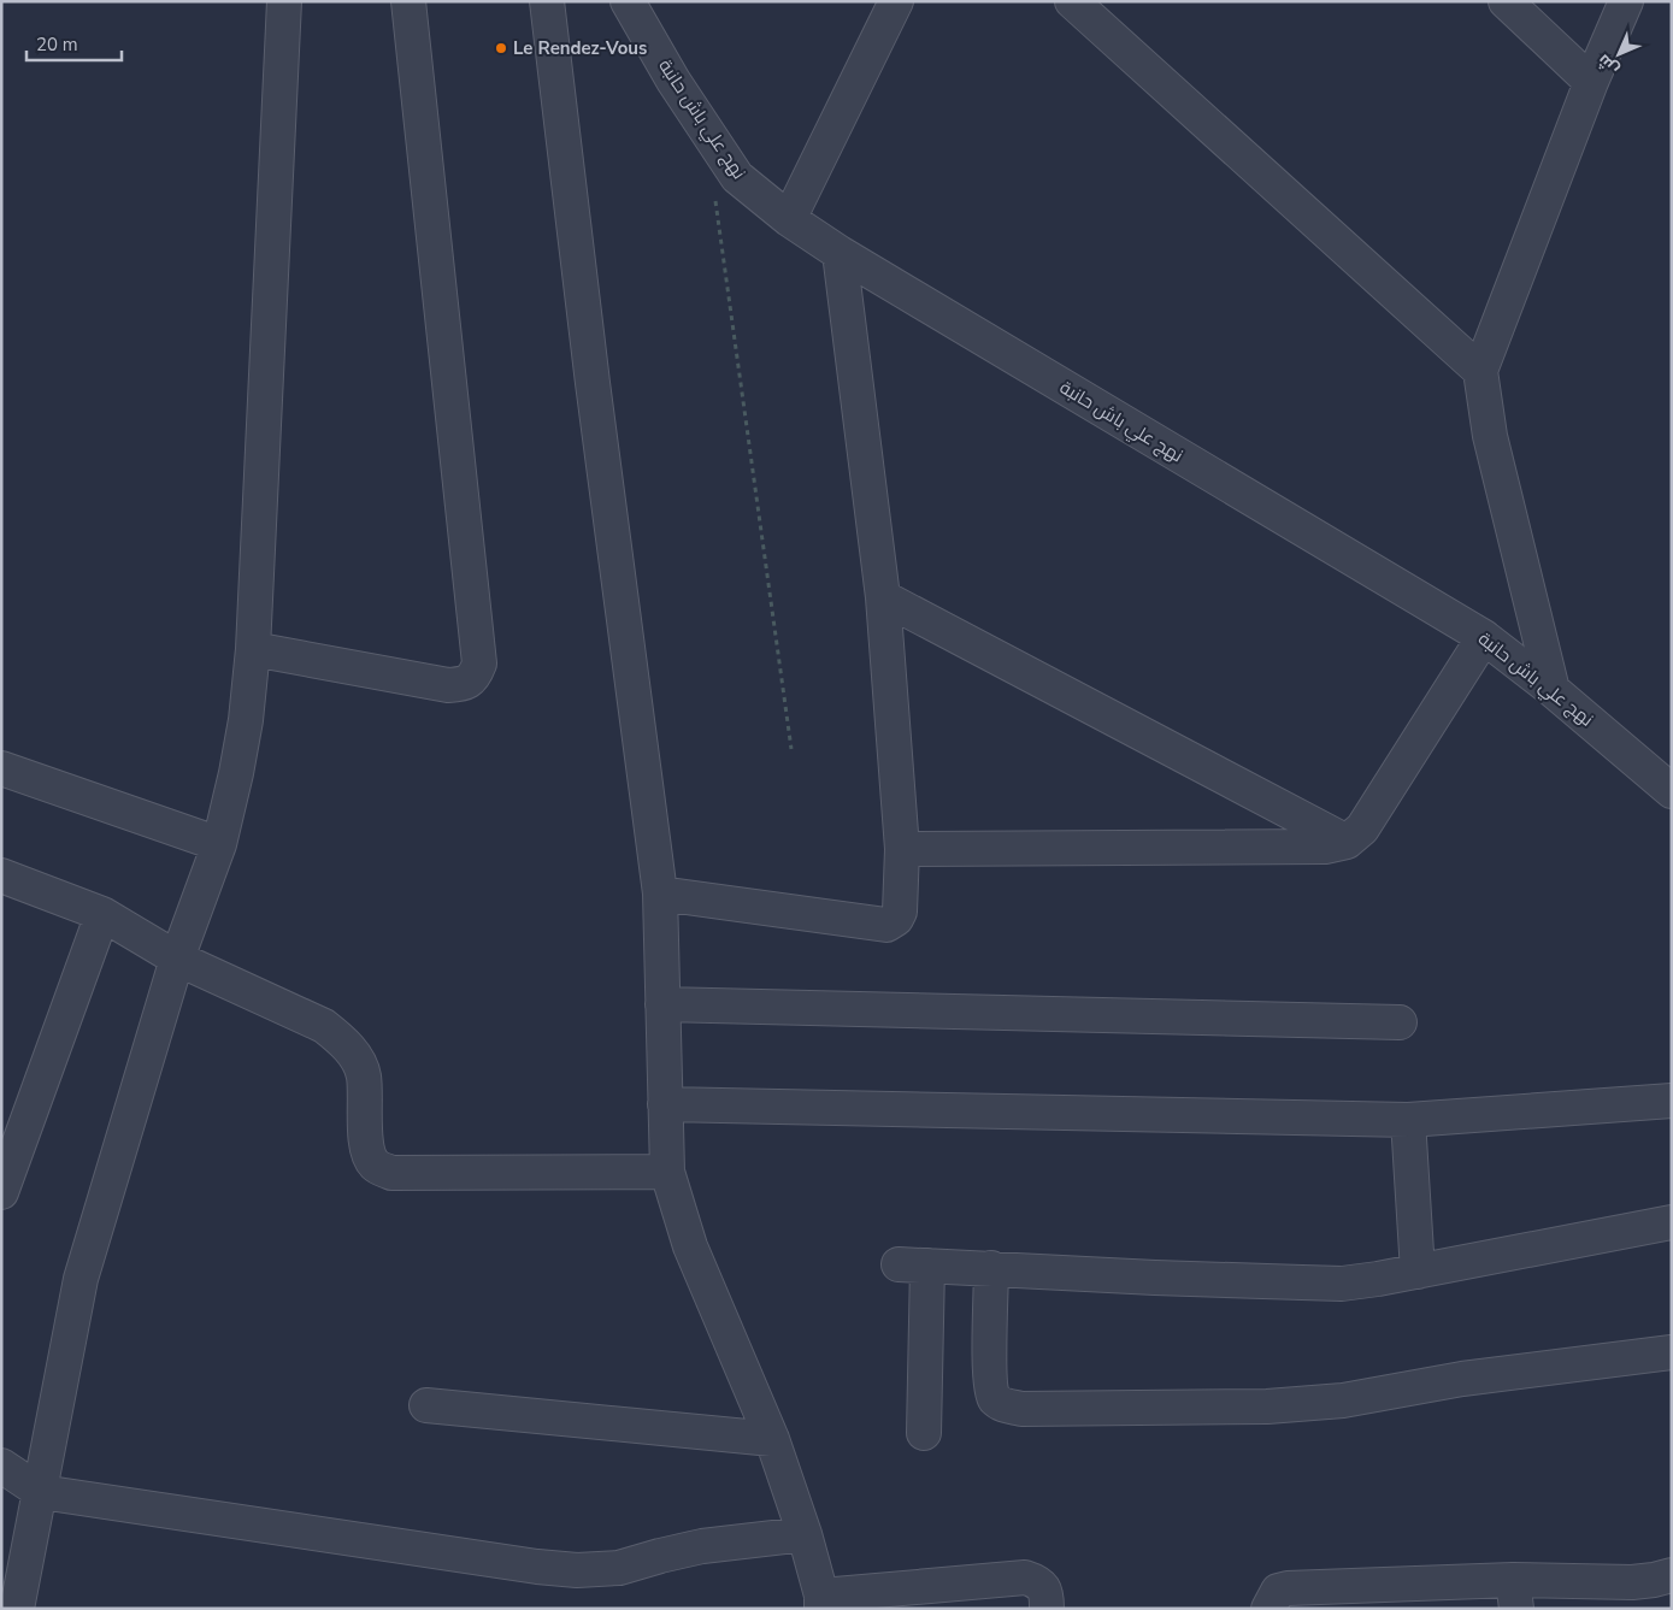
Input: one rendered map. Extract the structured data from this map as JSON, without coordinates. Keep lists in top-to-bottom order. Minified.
{"streets":{"street":["نهج علي باش حانبة"]},"places":["Le Rendez-Vous"],"scale_bar":"20 m","north":"bottom left"}
